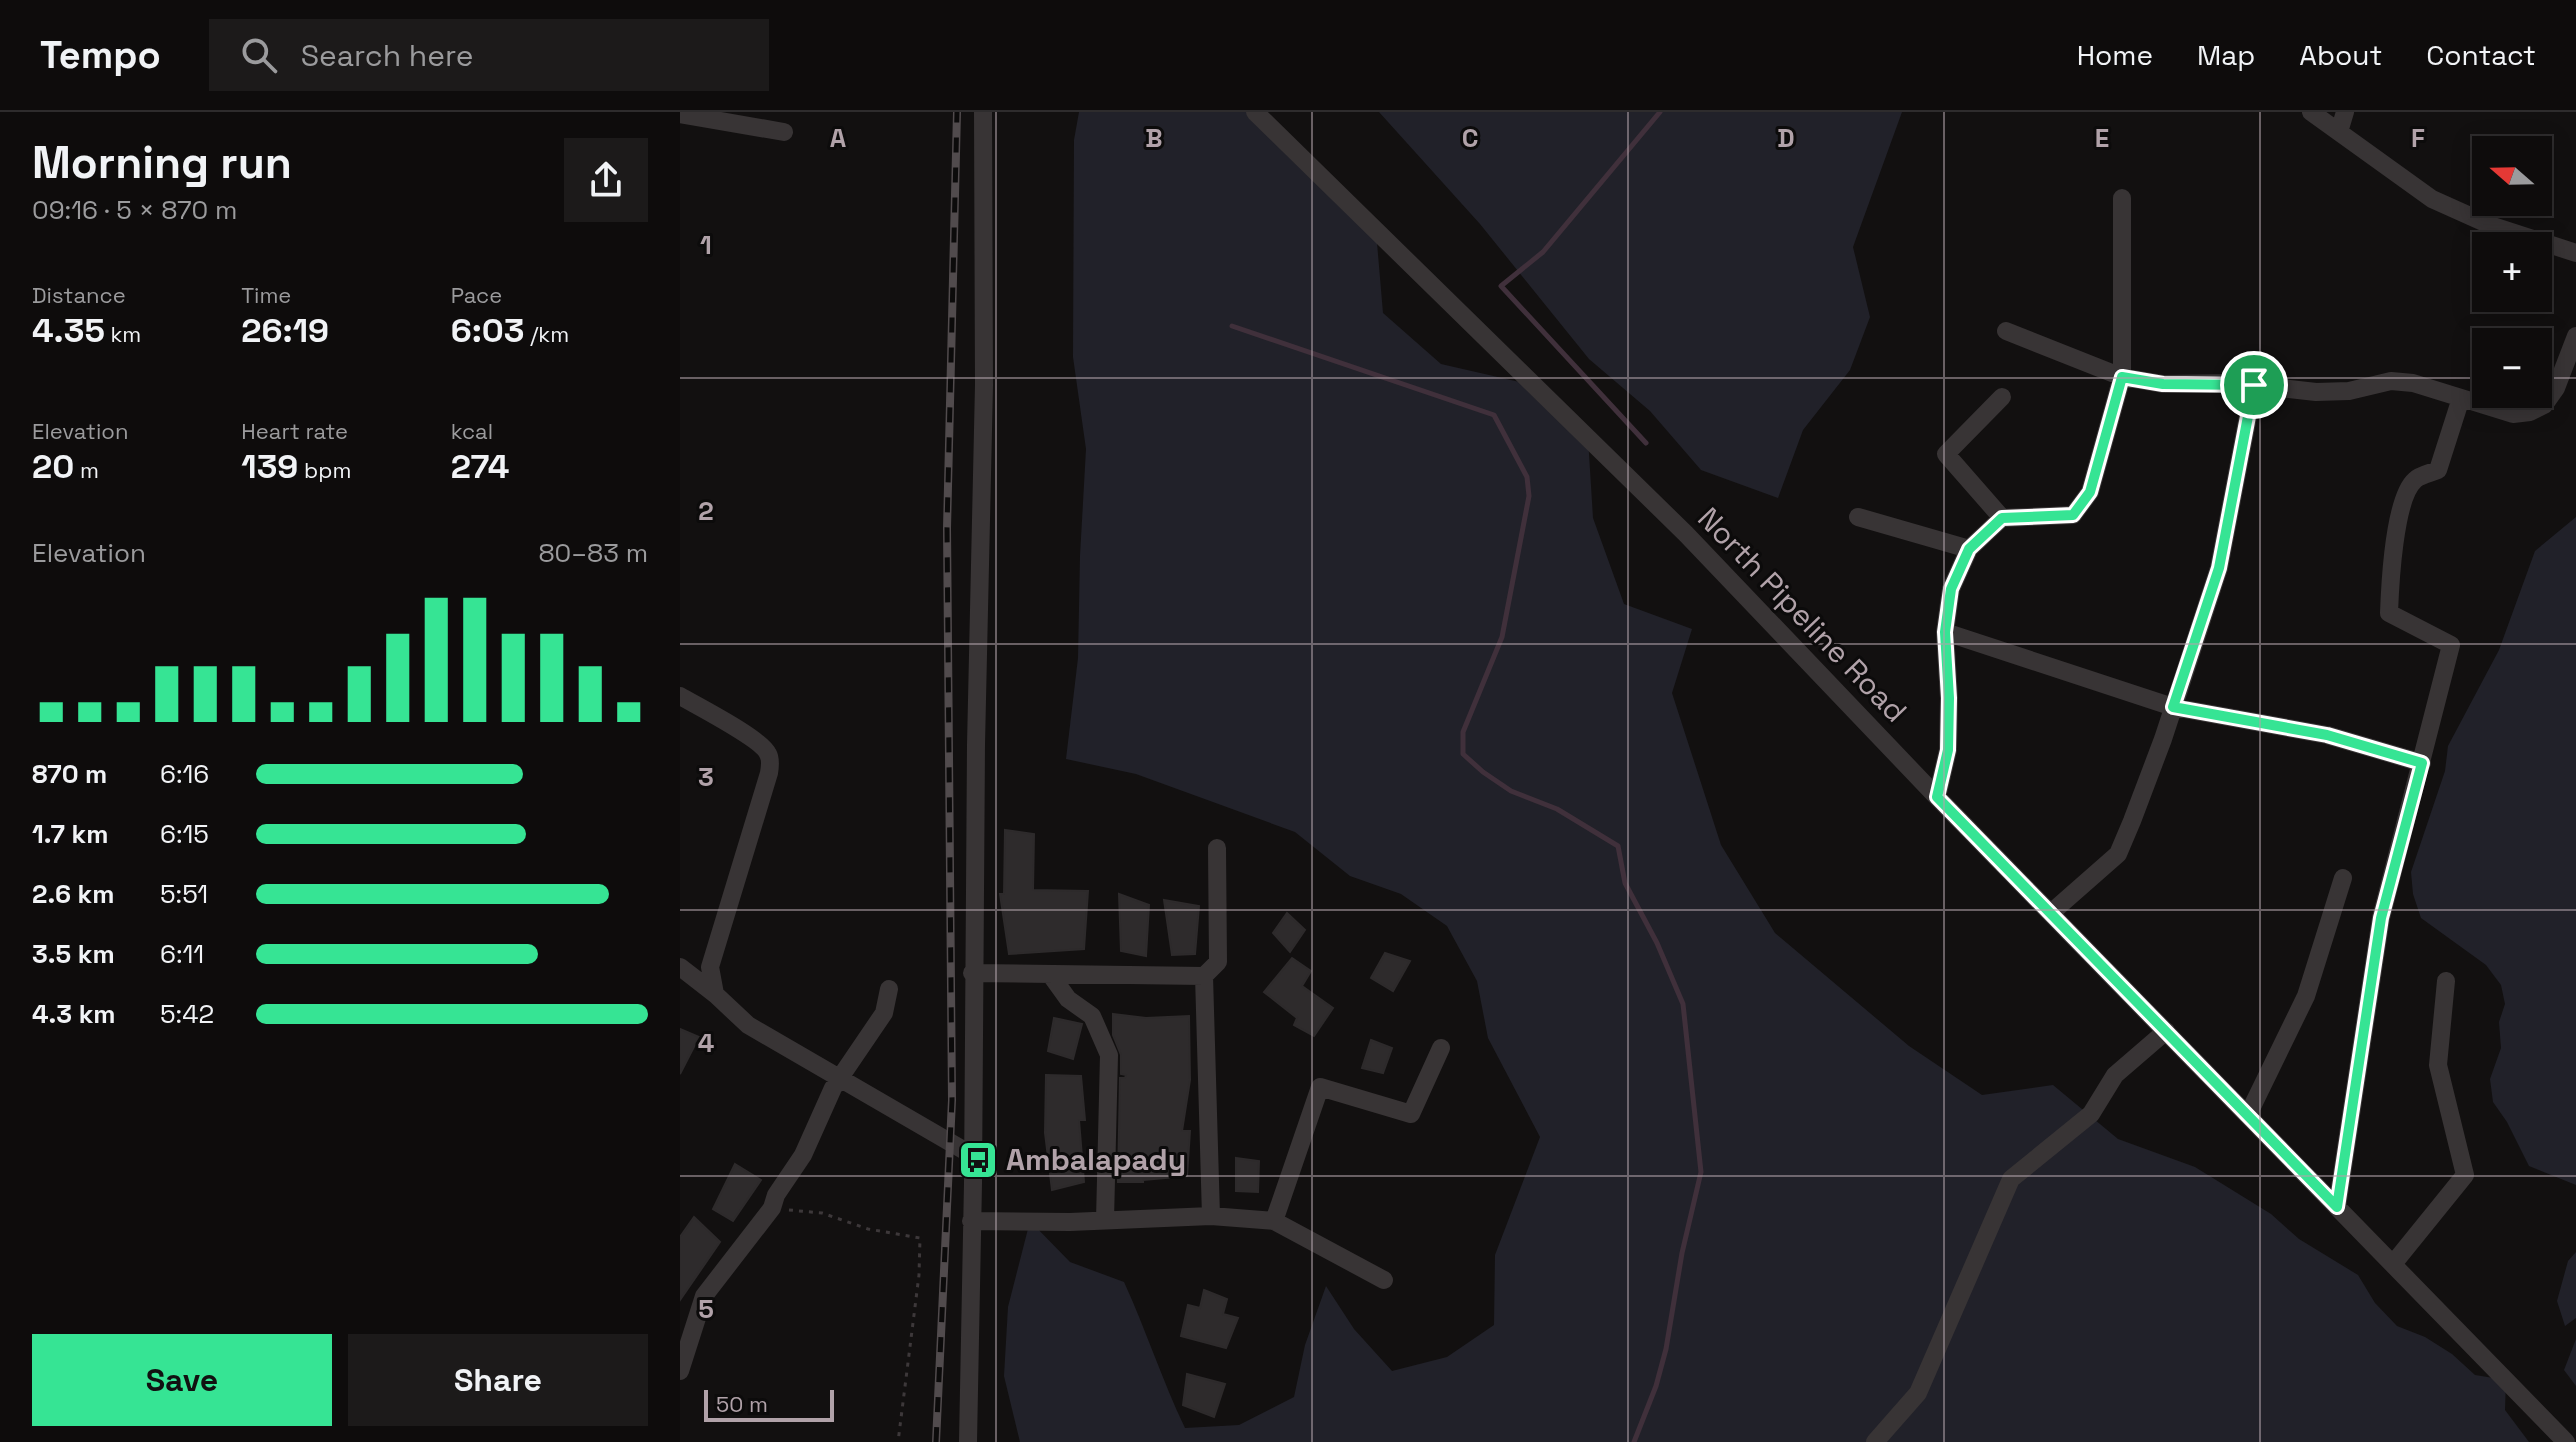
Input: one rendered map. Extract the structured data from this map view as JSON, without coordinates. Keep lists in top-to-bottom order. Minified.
{"streets":{"street":["North Pipeline Road"]},"places":{"bus stop":["Ambalapady"]},"scale_bar":"50 m","north":"left","page":{"header":"Tempo","search":"Search here","nav":["Home","Map","About","Contact"],"heading":["Morning run","09:16 · 5 × 870 m"],"map_buttons":["+","−"],"stats":[["Distance","4.35 km"],["Time","26:19"],["Pace","6:03 /km"],["Elevation","20 m"],["Heart rate","139 bpm"],["kcal","274"]],"chart":["Elevation","80–83 m"],"list":[{"name":"870 m","note":"6:16"},{"name":"1.7 km","note":"6:15"},{"name":"2.6 km","note":"5:51"},{"name":"3.5 km","note":"6:11"},{"name":"4.3 km","note":"5:42"}],"buttons":["Save","Share"],"scale":"50 m"},"grid":{"columns":["A","B","C","D","E","F"],"rows":["1","2","3","4","5"]}}
